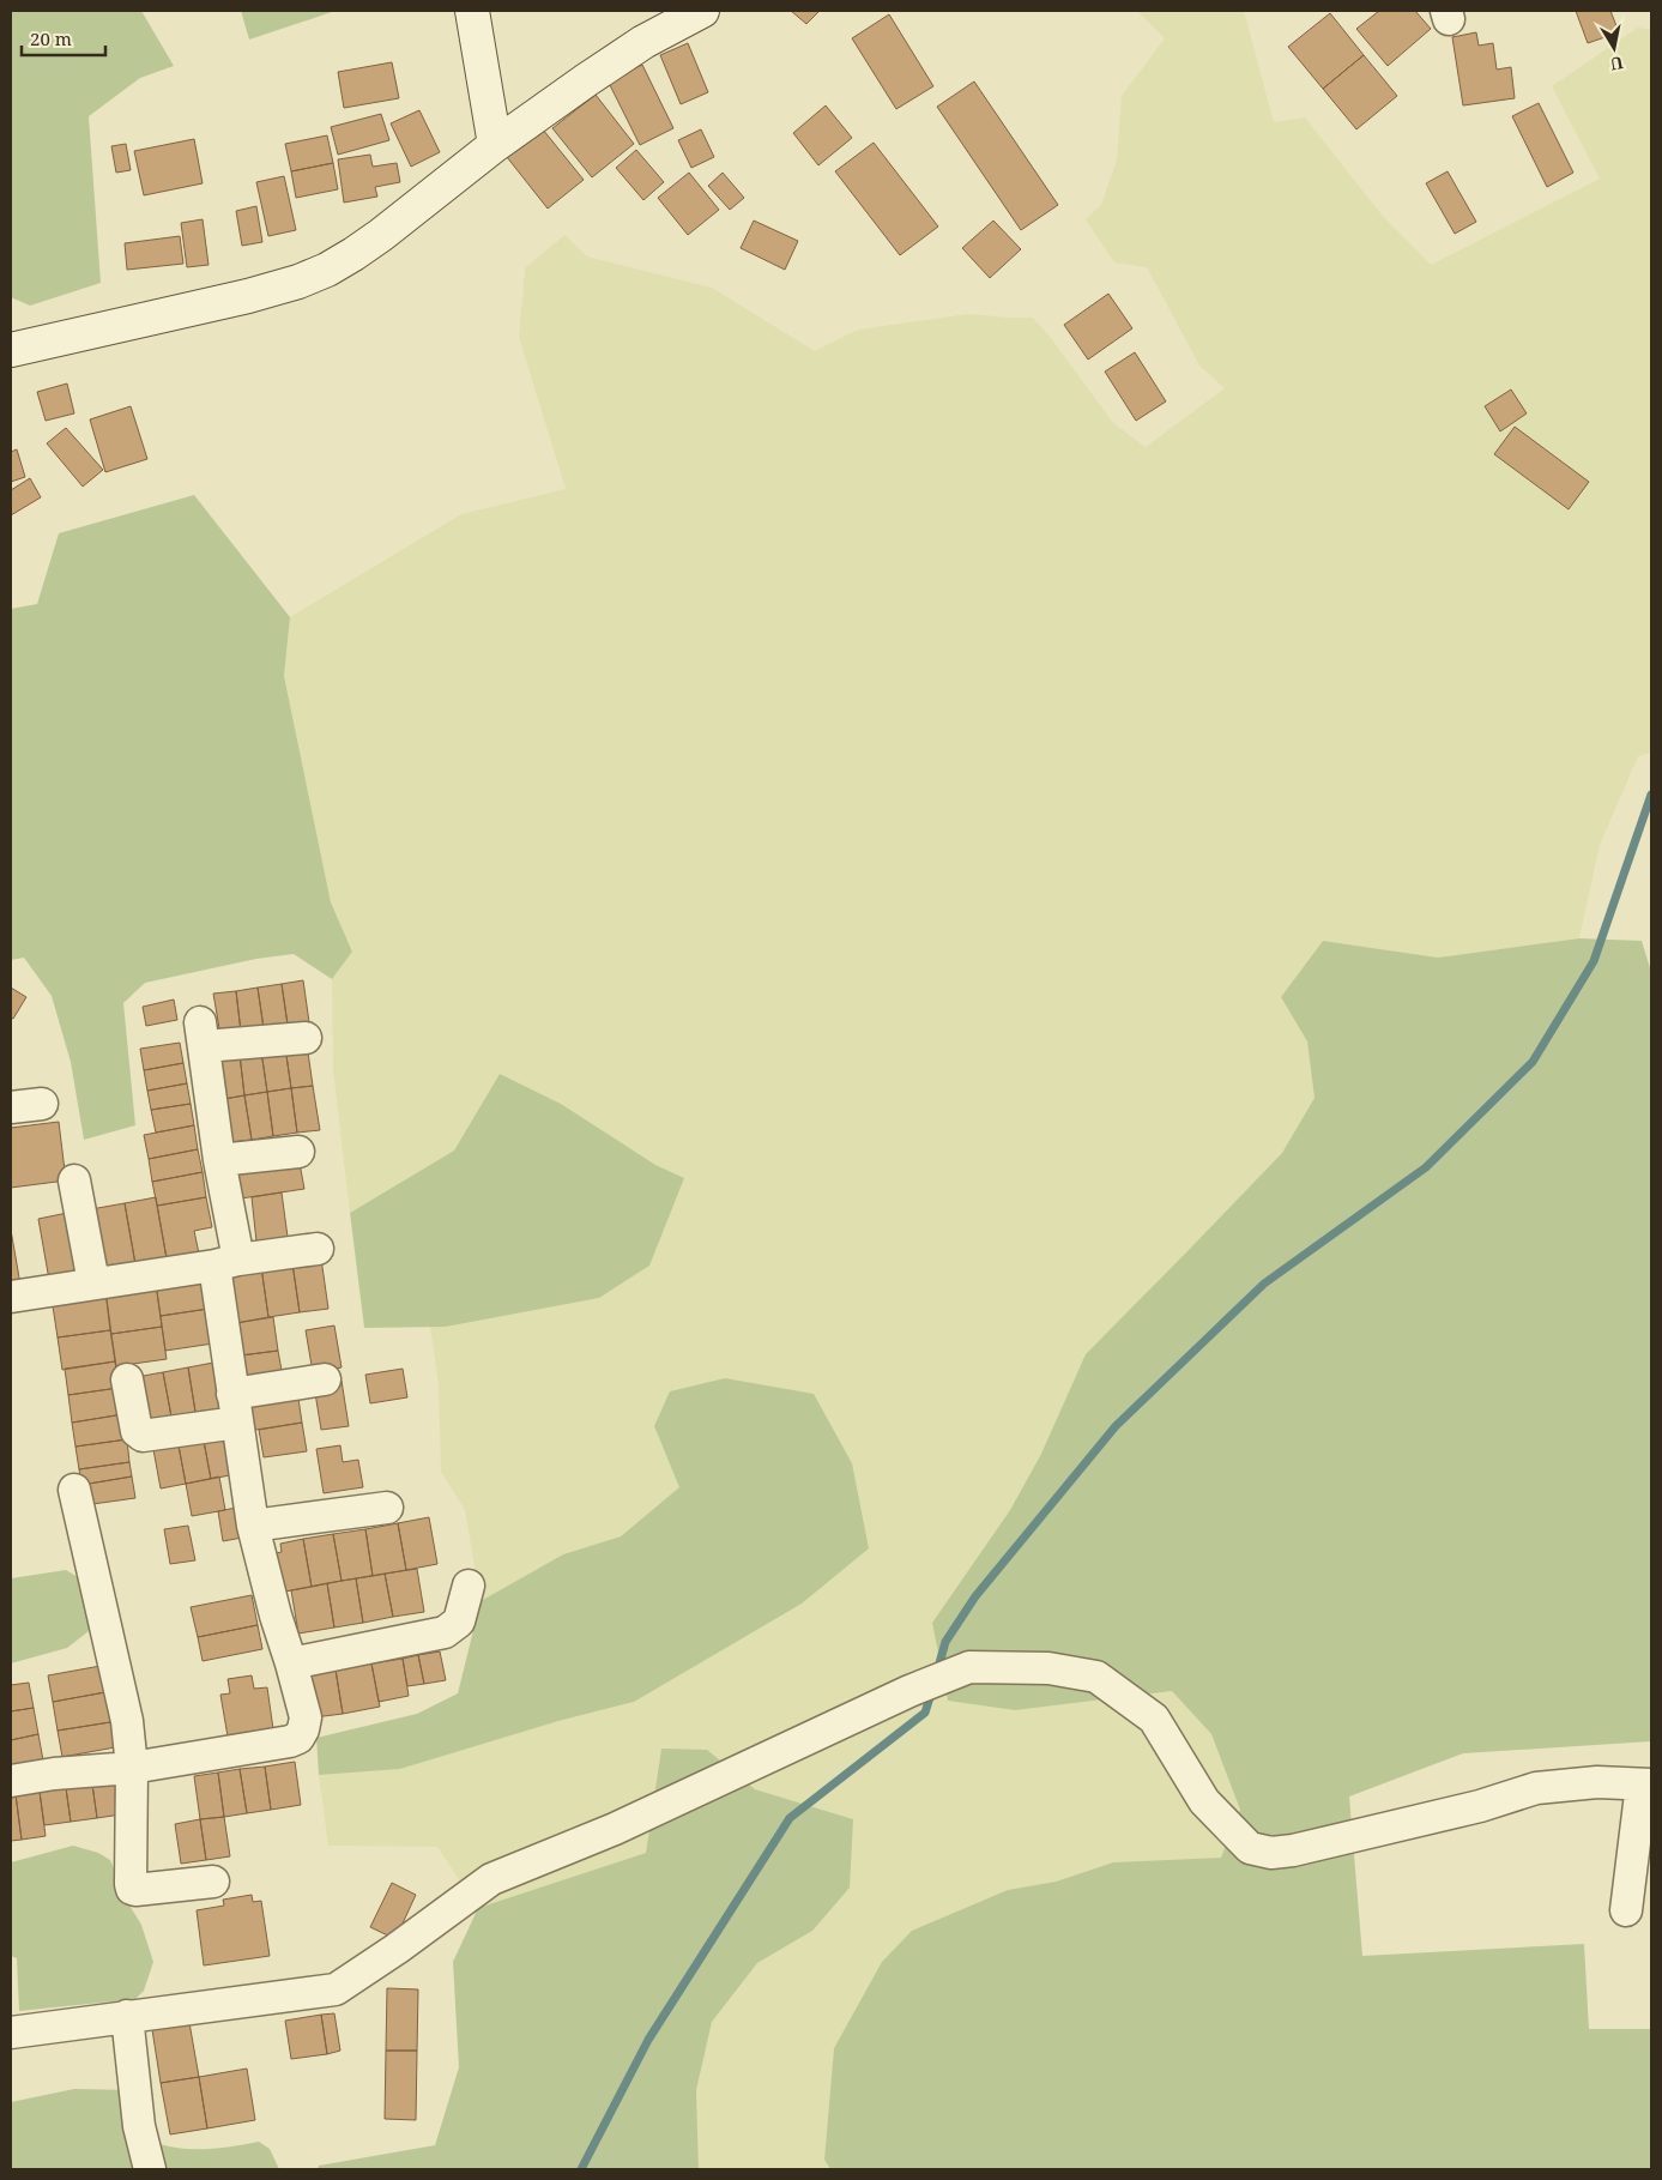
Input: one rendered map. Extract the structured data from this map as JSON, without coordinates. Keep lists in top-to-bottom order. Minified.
{"scale_bar":"20 m","north":"bottom"}
